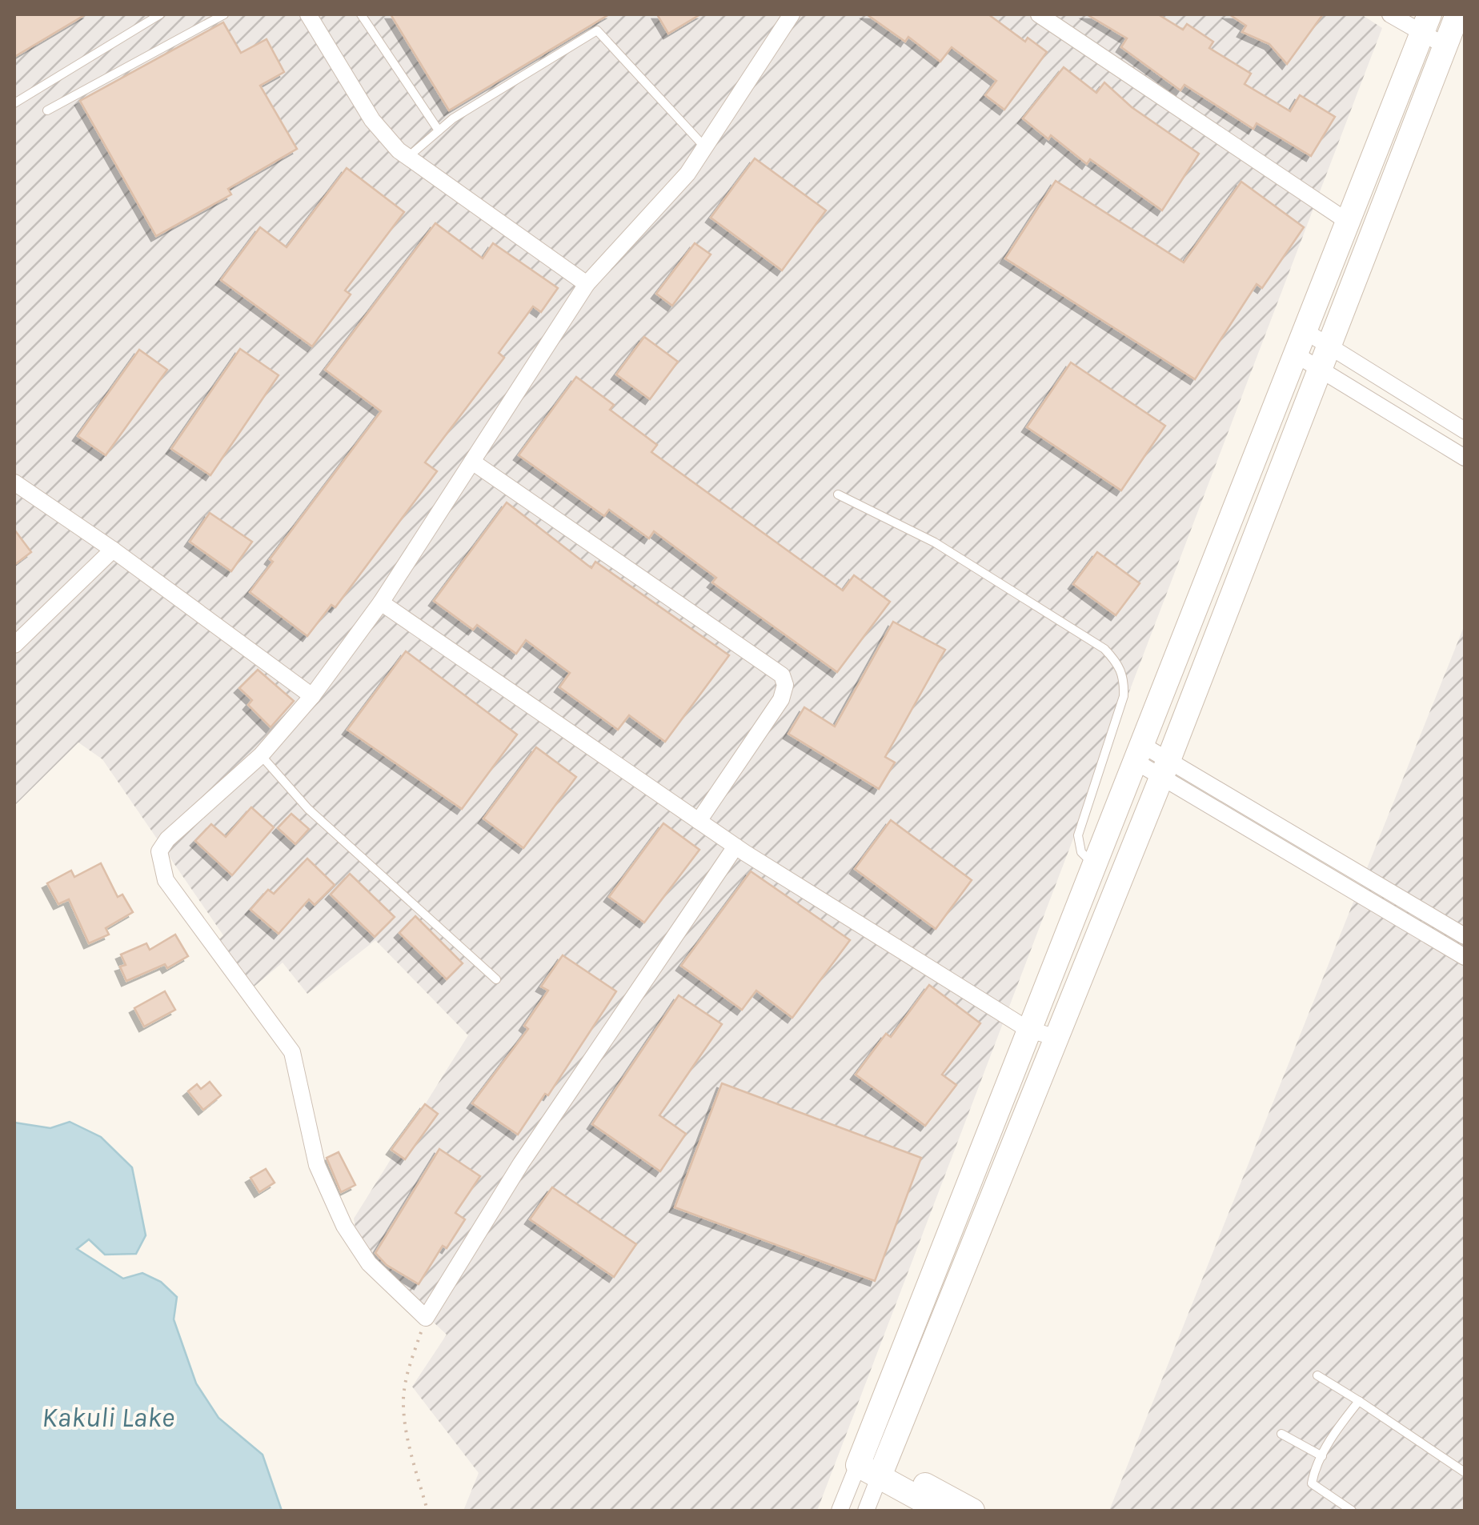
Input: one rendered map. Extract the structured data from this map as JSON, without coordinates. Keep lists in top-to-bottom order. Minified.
{"water":["Kakuli Lake"]}
